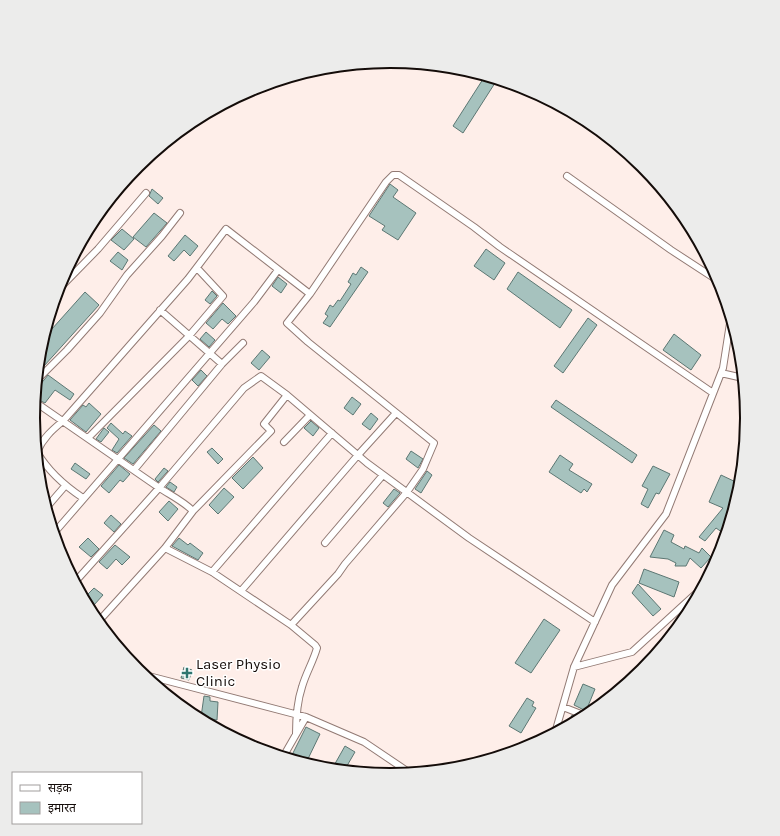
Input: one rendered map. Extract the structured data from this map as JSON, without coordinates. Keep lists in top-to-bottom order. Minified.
{"places":{"health":["Laser Physio Clinic"]},"legend":["सड़क","इमारत"]}
